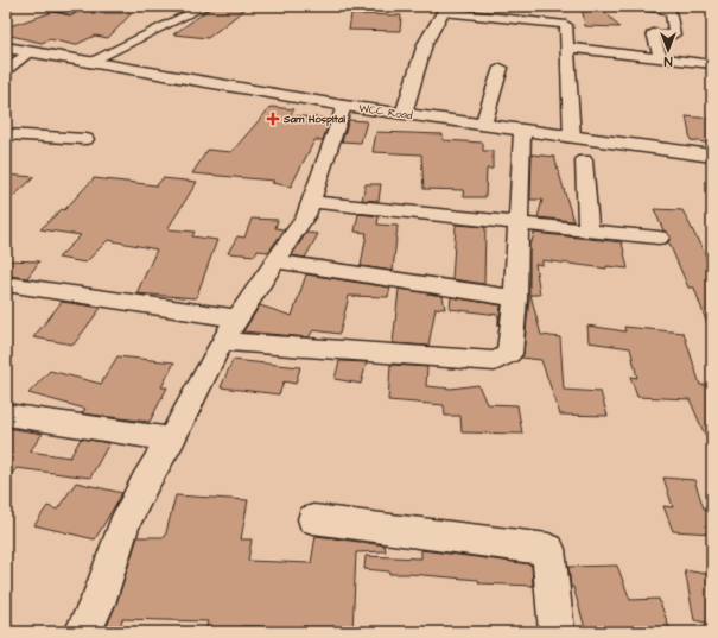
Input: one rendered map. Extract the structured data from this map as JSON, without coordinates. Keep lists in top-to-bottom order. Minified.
{"streets":{"main road":["WCC Road"]},"places":{"health":["Sam Hospital"]},"north":"bottom"}
